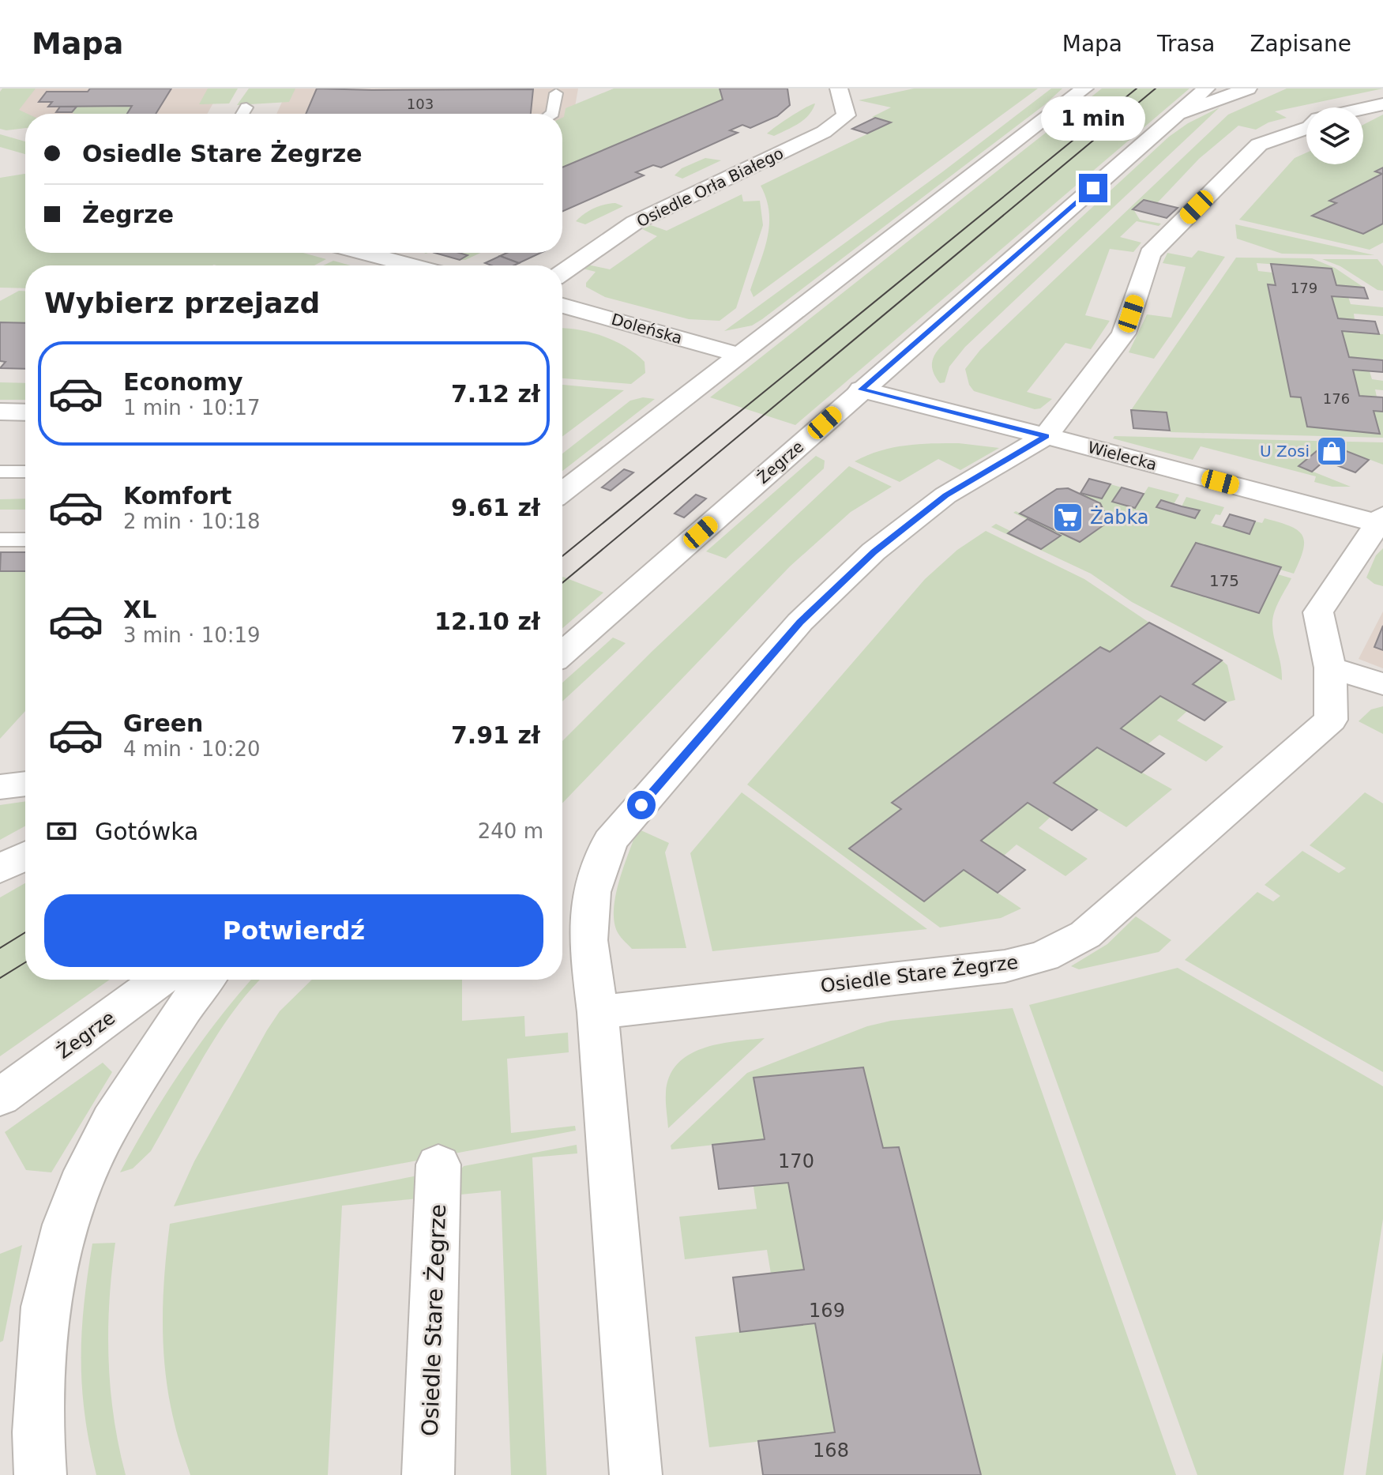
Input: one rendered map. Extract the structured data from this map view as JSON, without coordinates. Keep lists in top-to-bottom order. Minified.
{"streets":{"street":["Osiedle Orła Białego","Doleńska","Wielecka","Żegrze","Osiedle Stare Żegrze"]},"crossings":[["Wielecka","Żegrze"],["Wielecka","Osiedle Stare Żegrze"]],"places":{"shop":["U Zosi"],"supermarket":["Żabka"]},"house_numbers":["103","179","176","175","170","169","168"],"page":{"header":"Mapa","nav":["Mapa","Trasa","Zapisane"],"bubble":"1 min","banner":["Osiedle Stare Żegrze","Żegrze"],"heading":"Wybierz przejazd","list":[{"name":"Economy","note":"1 min · 10:17","value":"7.12 zł"},{"name":"Komfort","note":"2 min · 10:18","value":"9.61 zł"},{"name":"XL","note":"3 min · 10:19","value":"12.10 zł"},{"name":"Green","note":"4 min · 10:20","value":"7.91 zł"}],"pay":["Gotówka","240 m"],"buttons":"Potwierdź"}}
